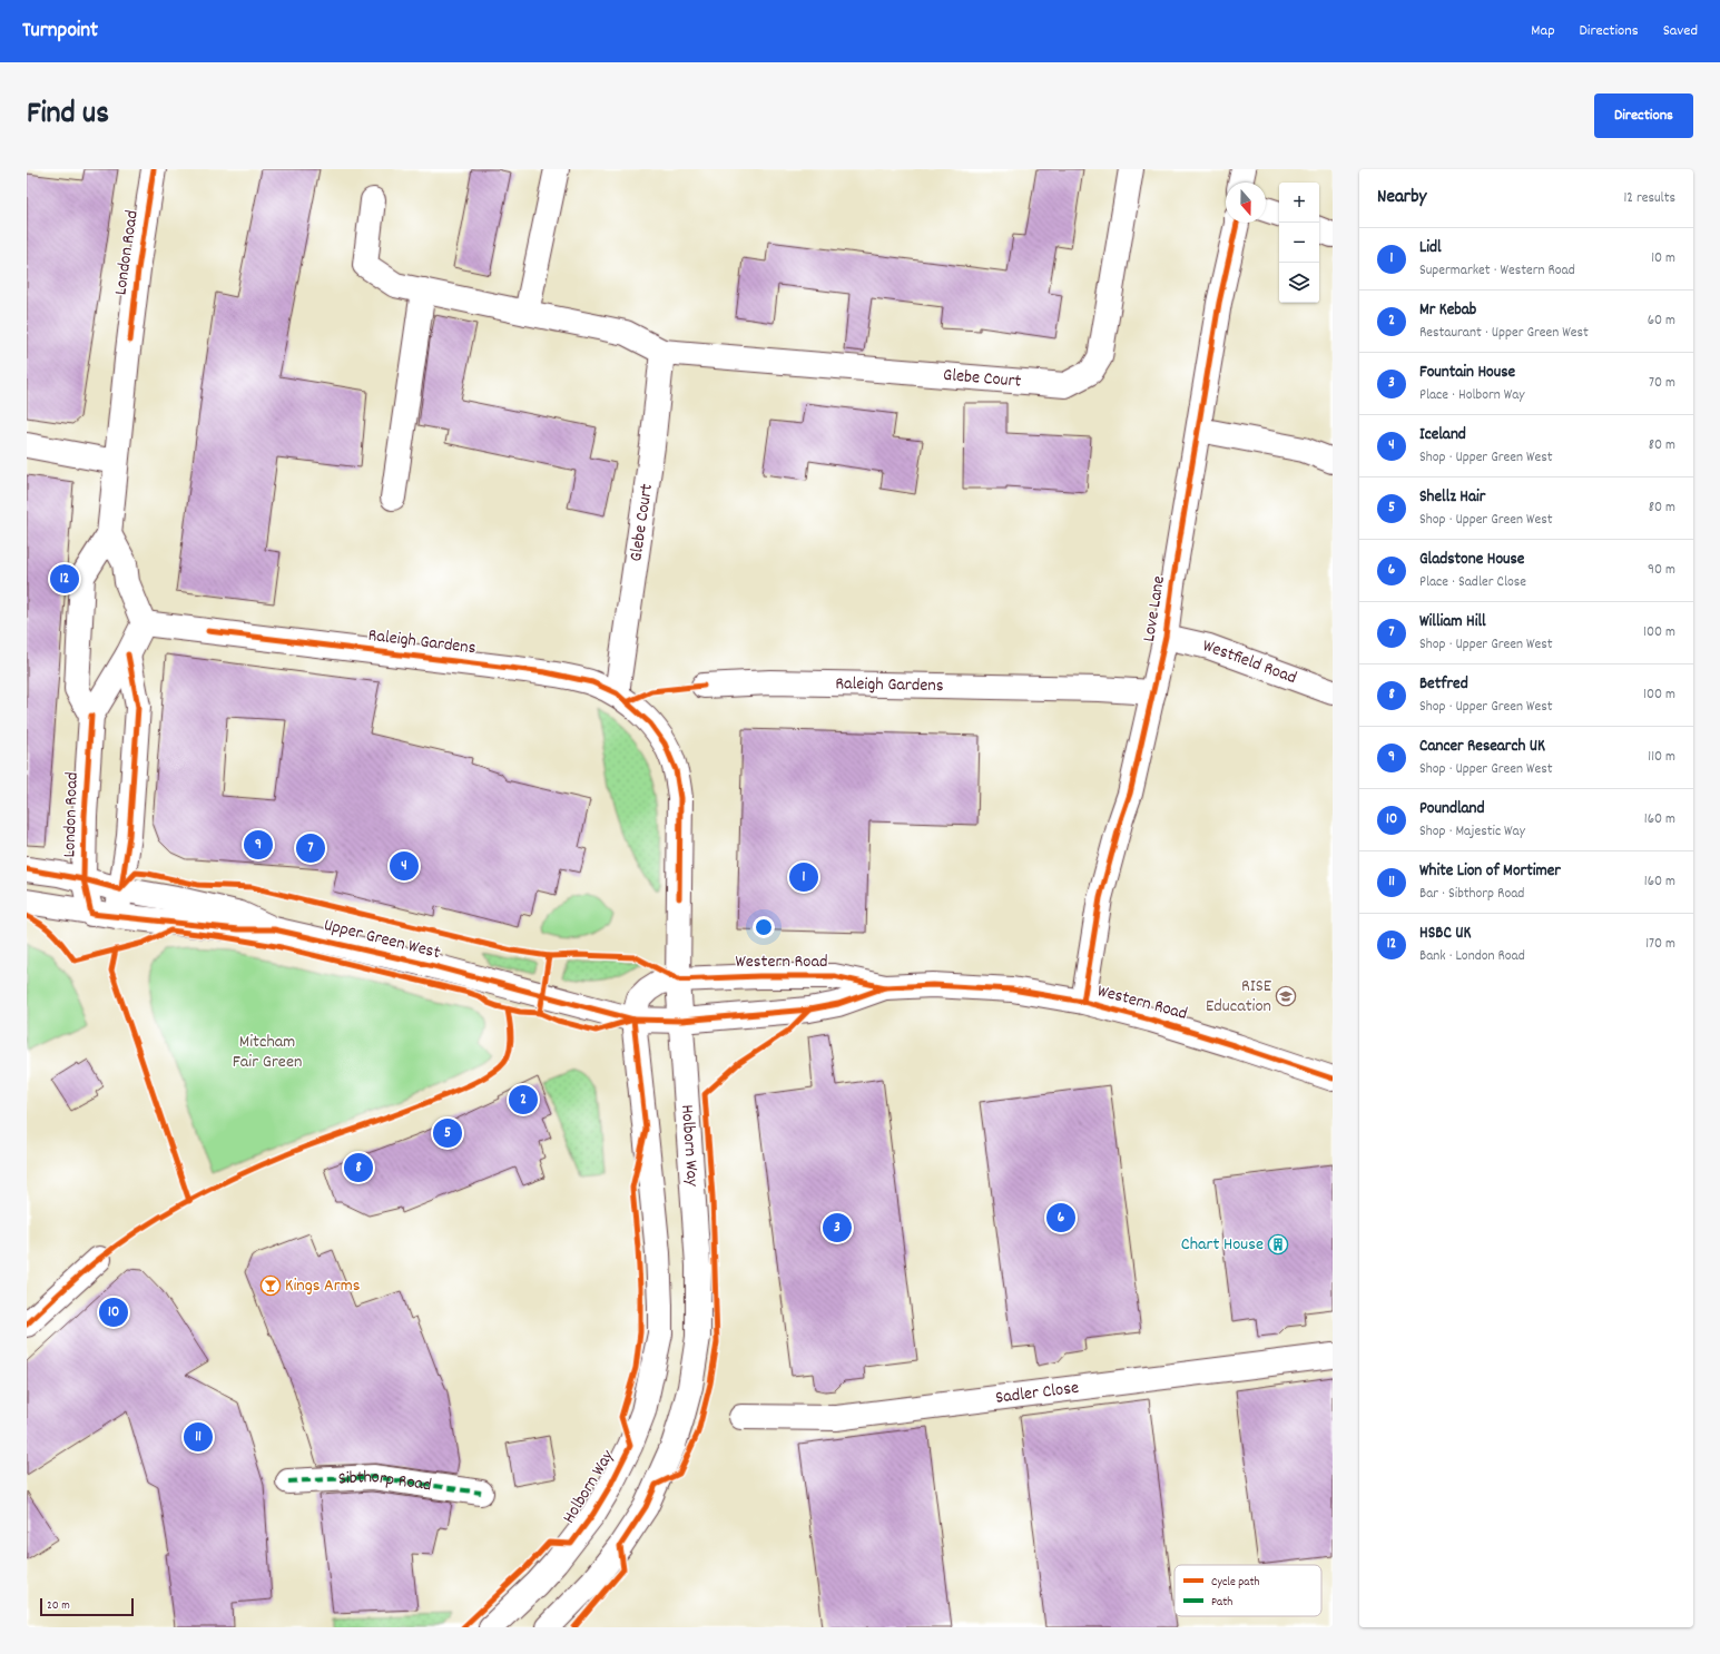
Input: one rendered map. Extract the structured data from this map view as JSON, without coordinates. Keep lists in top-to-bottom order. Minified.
{"streets":{"main road":["London Road","Glebe Court","Love Lane","Raleigh Gardens","Westfield Road","Upper Green West","Western Road","Holborn Way","Sadler Close","Sibthorp Road"]},"crossings":[["London Road","Raleigh Gardens"],["London Road","Upper Green West"],["Glebe Court","Raleigh Gardens"],["Love Lane","Raleigh Gardens"],["Love Lane","Westfield Road"],["Love Lane","Western Road"],["Raleigh Gardens","Western Road"],["Raleigh Gardens","Holborn Way"],["Upper Green West","Western Road"],["Upper Green West","Holborn Way"],["Western Road","Holborn Way"]],"parks":["Mitcham Fair Green"],"places":{"school or university":["RISE Education"],"building":["Chart House"],"bar":["Kings Arms"]},"legend":["Cycle path","Path"],"scale_bar":"20 m","north":"bottom","page":{"header":"Turnpoint","nav":["Map","Directions","Saved"],"title":"Find us","buttons":"Directions","heading":["Nearby","12 results"],"map_buttons":["+","−"],"list":[{"mark":"1","name":"Lidl","note":"Supermarket · Western Road","value":"10 m"},{"mark":"2","name":"Mr Kebab","note":"Restaurant · Upper Green West","value":"60 m"},{"mark":"3","name":"Fountain House","note":"Place · Holborn Way","value":"70 m"},{"mark":"4","name":"Iceland","note":"Shop · Upper Green West","value":"80 m"},{"mark":"5","name":"Shellz Hair","note":"Shop · Upper Green West","value":"80 m"},{"mark":"6","name":"Gladstone House","note":"Place · Sadler Close","value":"90 m"},{"mark":"7","name":"William Hill","note":"Shop · Upper Green West","value":"100 m"},{"mark":"8","name":"Betfred","note":"Shop · Upper Green West","value":"100 m"},{"mark":"9","name":"Cancer Research UK","note":"Shop · Upper Green West","value":"110 m"},{"mark":"10","name":"Poundland","note":"Shop · Majestic Way","value":"160 m"},{"mark":"11","name":"White Lion of Mortimer","note":"Bar · Sibthorp Road","value":"160 m"},{"mark":"12","name":"HSBC UK","note":"Bank · London Road","value":"170 m"}],"pins":["12","9","7","4","1","2","5","8","6","3","10","11"],"scale":"20 m"}}
